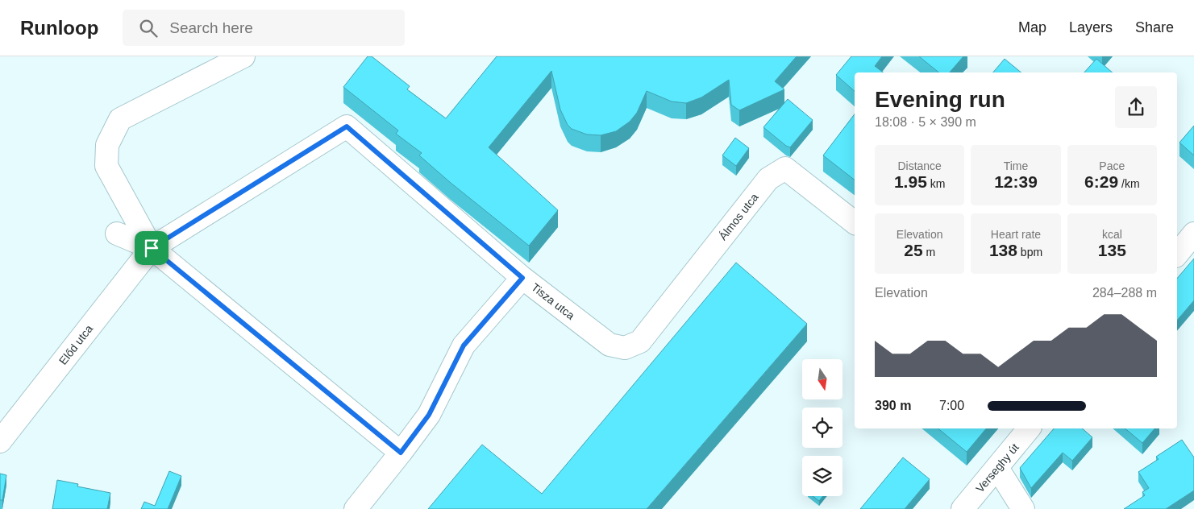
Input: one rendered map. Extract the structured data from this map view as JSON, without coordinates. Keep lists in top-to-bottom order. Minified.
{"streets":{"street":["Álmos utca","Tisza utca","Előd utca","Verseghy út"]},"crossings":[["Álmos utca","Tisza utca"],["Tisza utca","Előd utca"]],"north":"bottom","page":{"header":"Runloop","search":"Search here","nav":["Map","Layers","Share"],"heading":["Evening run","18:08 · 5 × 390 m"],"stats":[["Distance","1.95 km"],["Time","12:39"],["Pace","6:29 /km"],["Elevation","25 m"],["Heart rate","138 bpm"],["kcal","135"]],"chart":["Elevation","284–288 m"],"list":[{"name":"390 m","note":"7:00"}]}}
